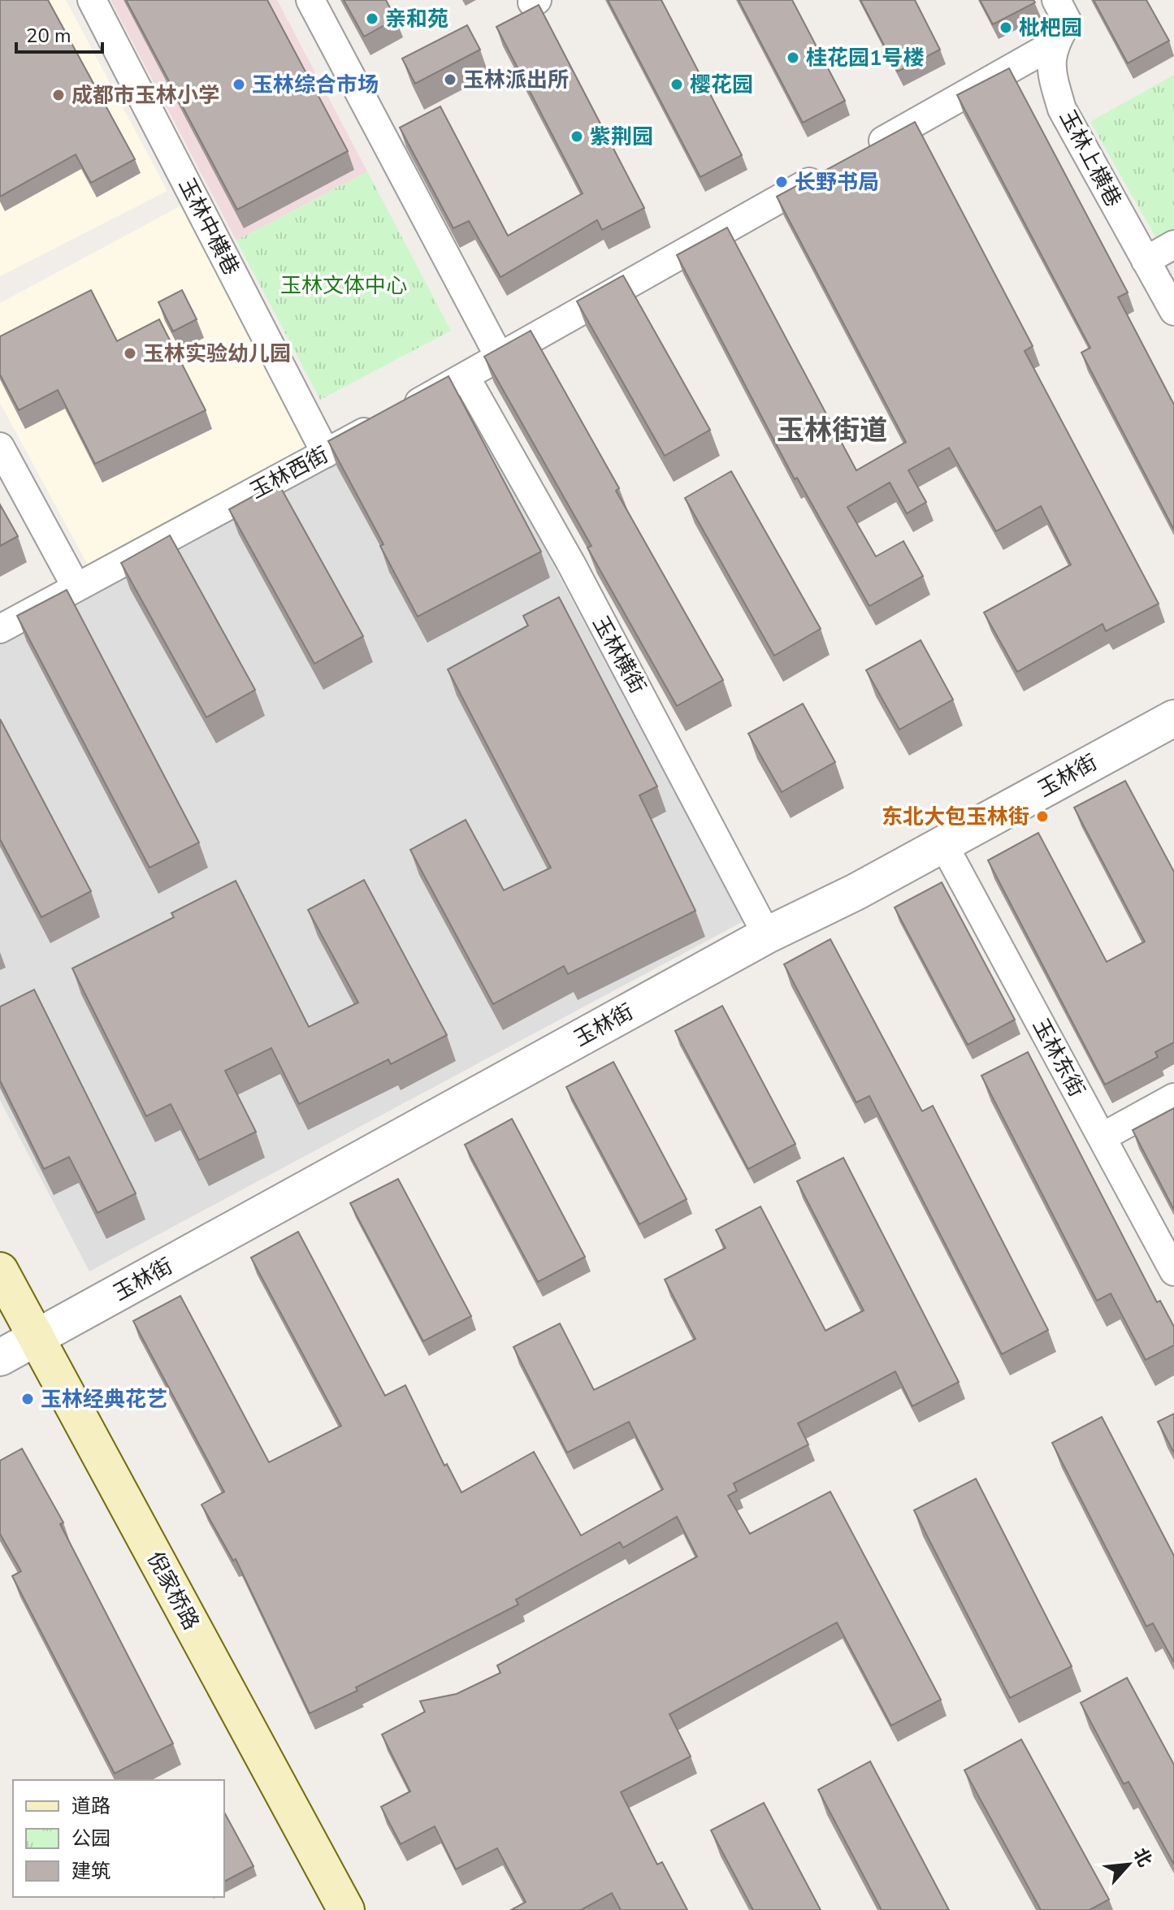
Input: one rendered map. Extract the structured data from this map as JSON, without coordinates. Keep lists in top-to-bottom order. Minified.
{"streets":{"main road":["倪家桥路"],"street":["玉林上横巷","玉林中横巷","玉林西街","玉林横街","玉林街","玉林东街"]},"crossings":[["玉林中横巷","玉林西街"],["玉林西街","玉林横街"],["玉林横街","玉林街"],["玉林街","玉林东街"],["玉林街","倪家桥路"]],"districts":["玉林街道"],"parks":["玉林文体中心"],"places":["亲和苑","枇杷园","桂花园1号楼","玉林派出所","玉林综合市场","樱花园","成都市玉林小学","紫荆园","长野书局","玉林实验幼儿园","东北大包玉林街","玉林经典花艺"],"legend":["道路","公园","建筑"],"scale_bar":"20 m","north":"top right"}
